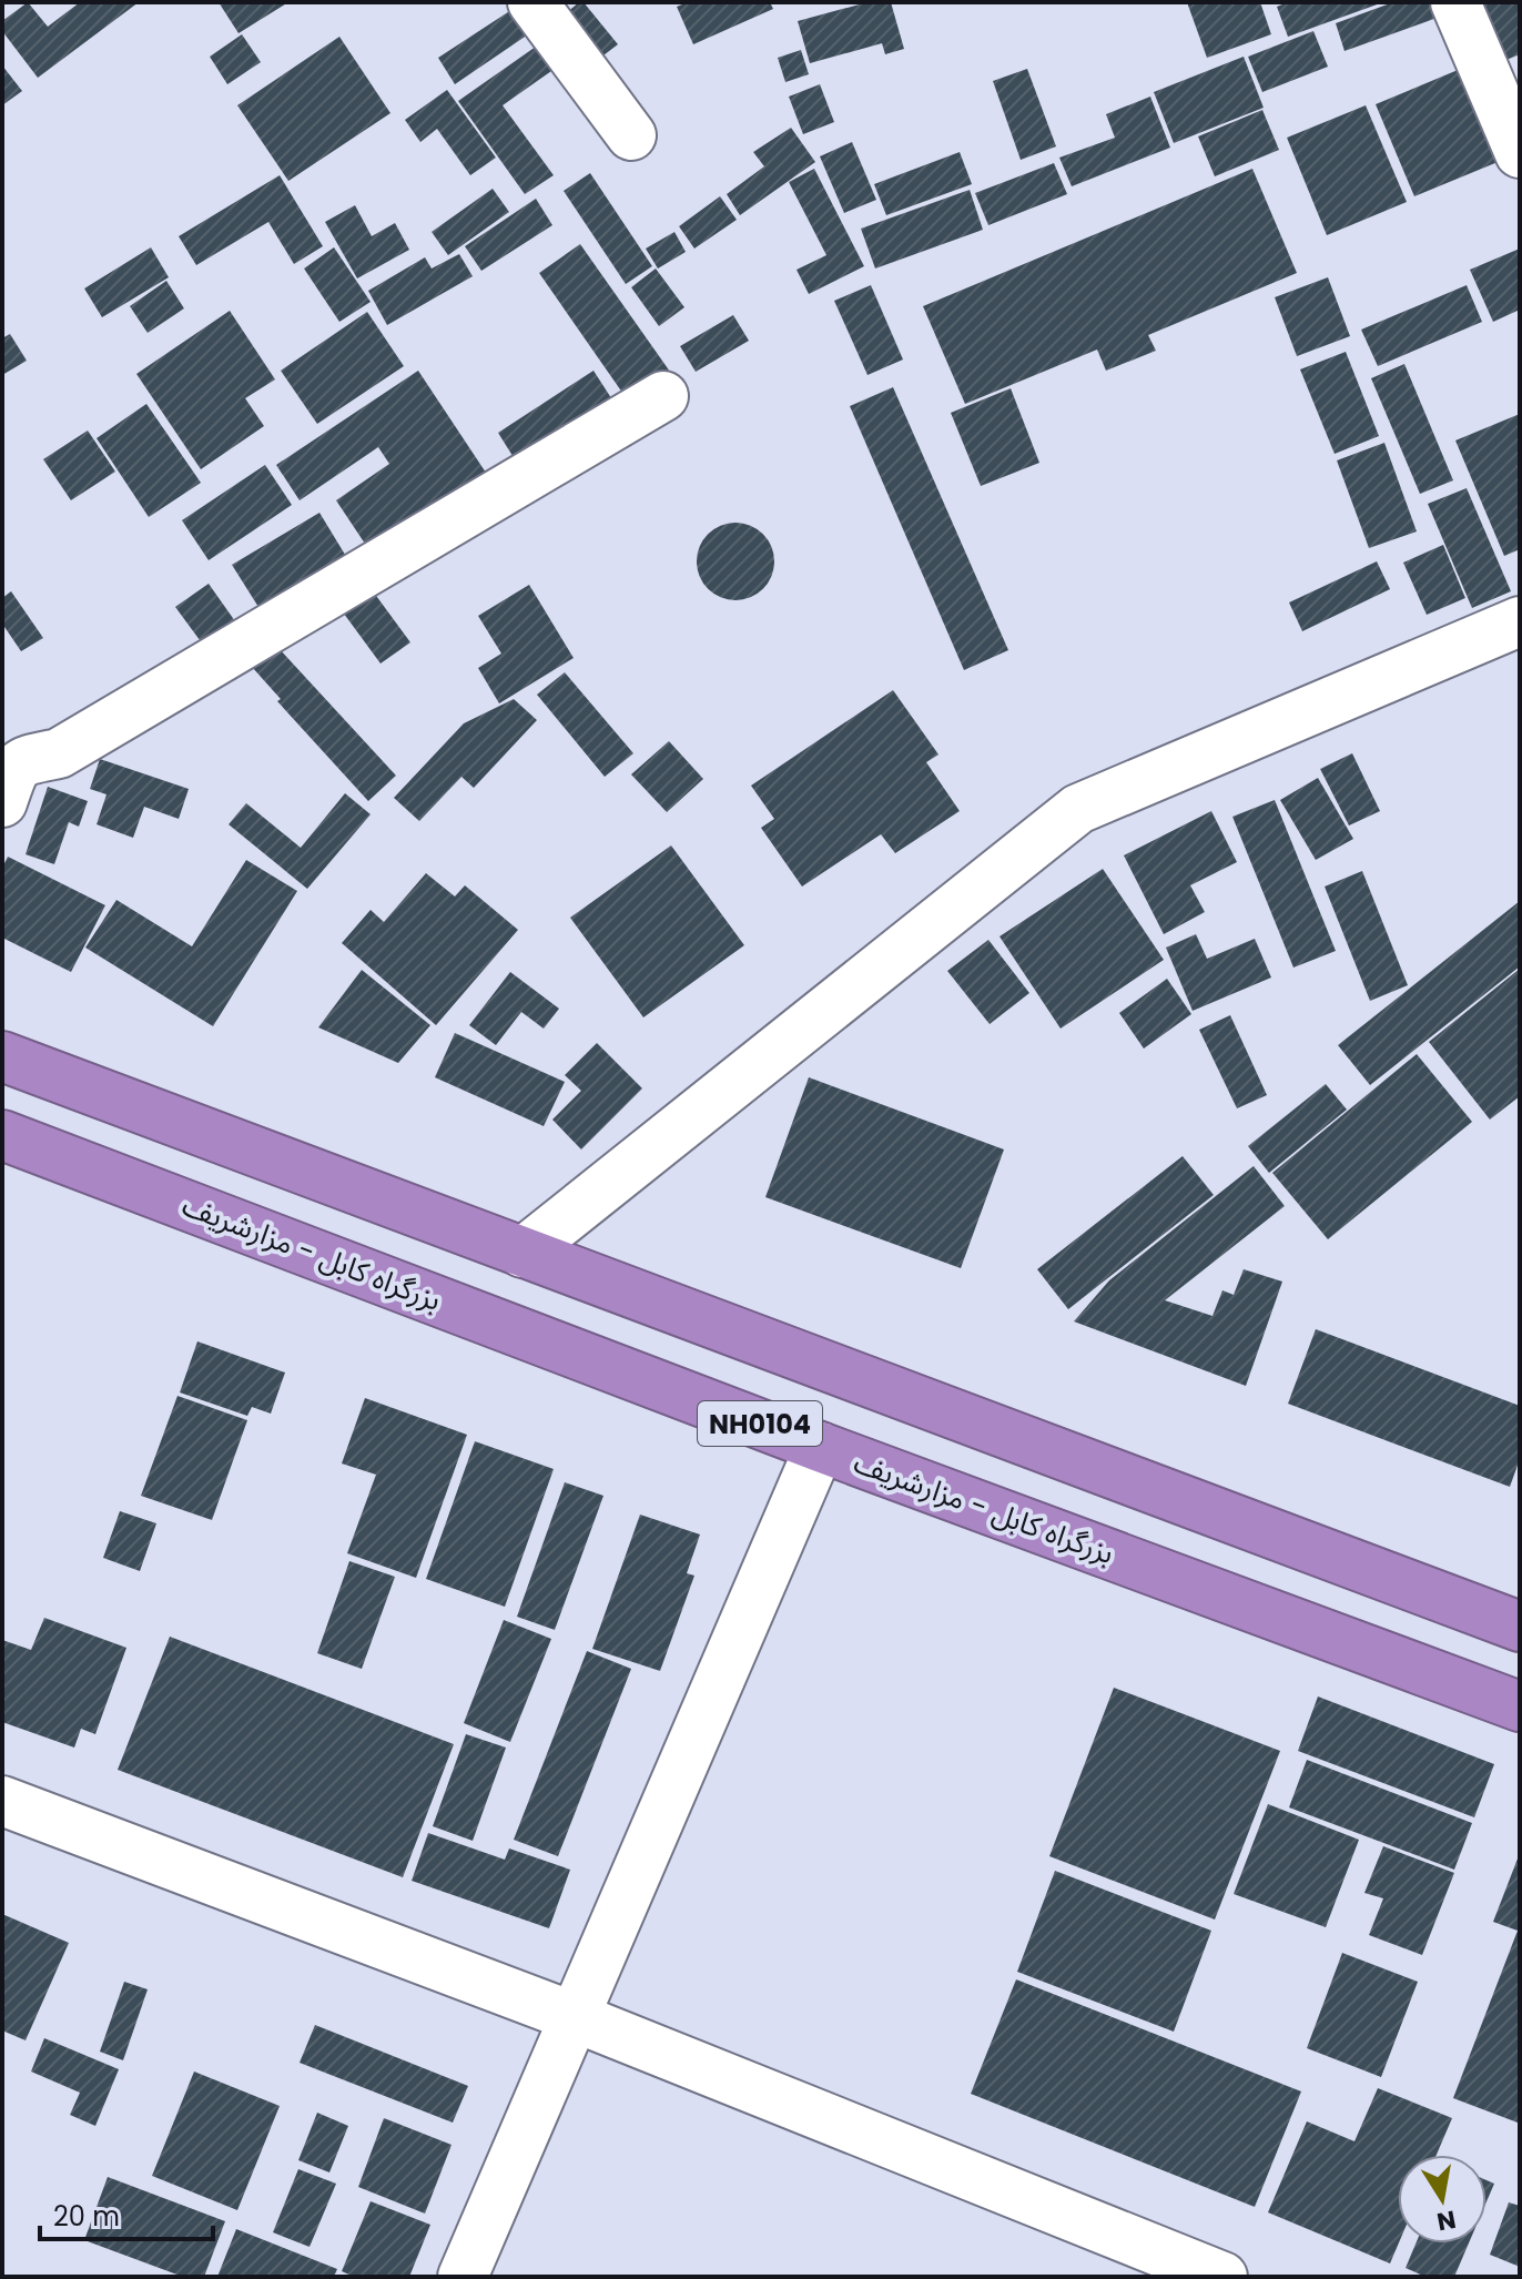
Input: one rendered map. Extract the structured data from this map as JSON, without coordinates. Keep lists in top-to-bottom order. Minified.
{"streets":{"highway":["بزرگراه کابل - مزارشریف","NH0104"]},"scale_bar":"20 m","north":"bottom"}
